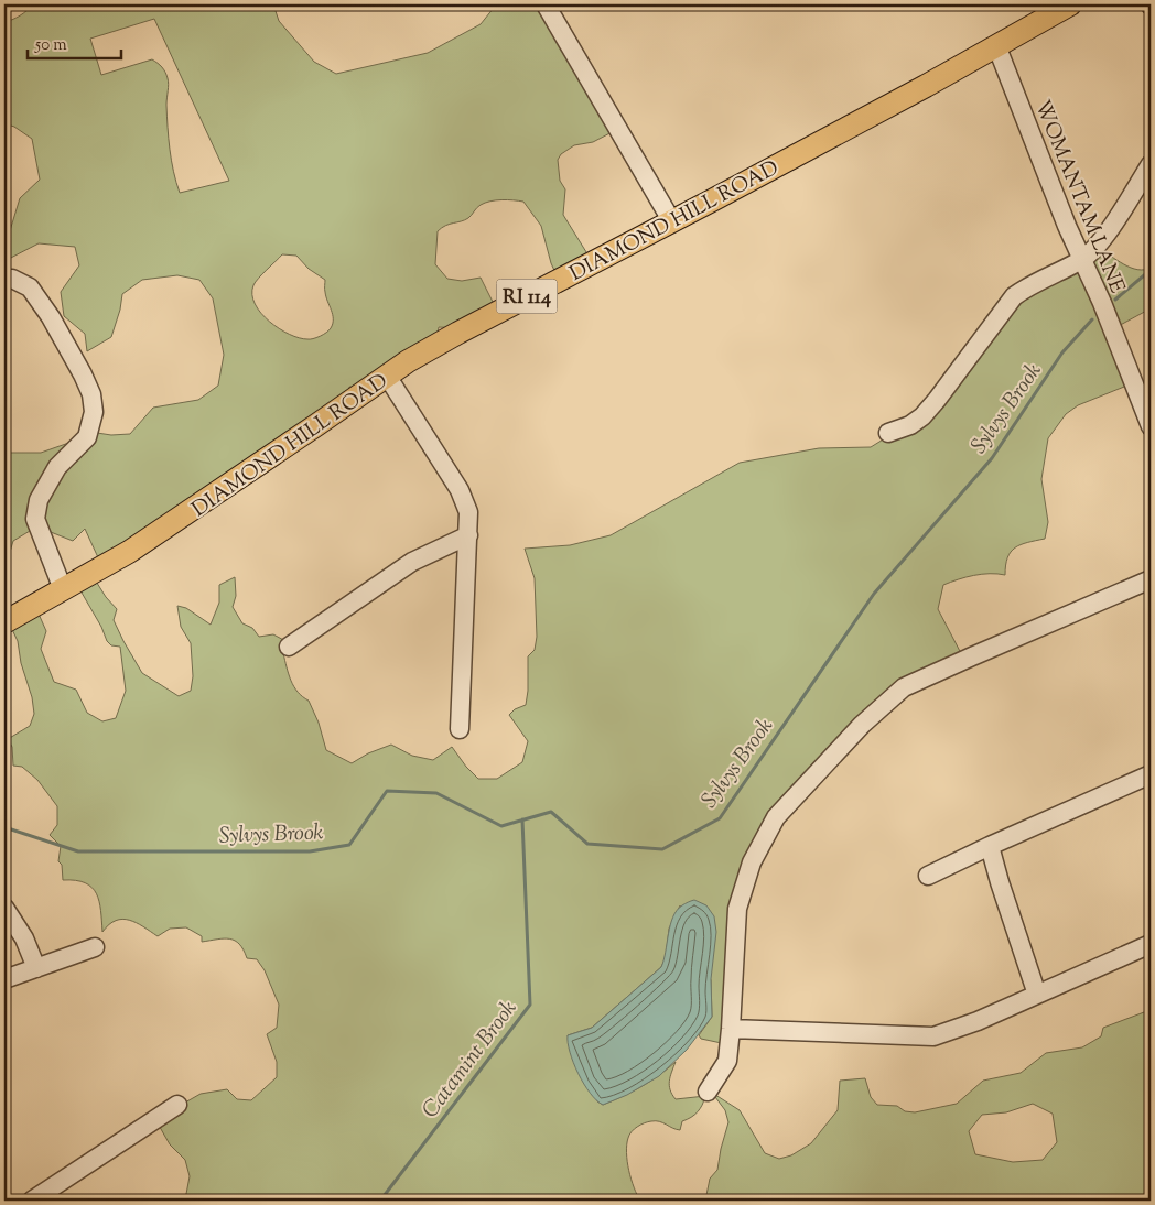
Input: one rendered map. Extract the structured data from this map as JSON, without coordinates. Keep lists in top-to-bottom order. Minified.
{"streets":{"main road":["DIAMOND HILL ROAD","RI 114"],"street":["WOMANTAM LANE"]},"crossings":[["WOMANTAM LANE","DIAMOND HILL ROAD"]],"water":["Sylvys Brook","Catamint Brook"],"scale_bar":"50 m"}
